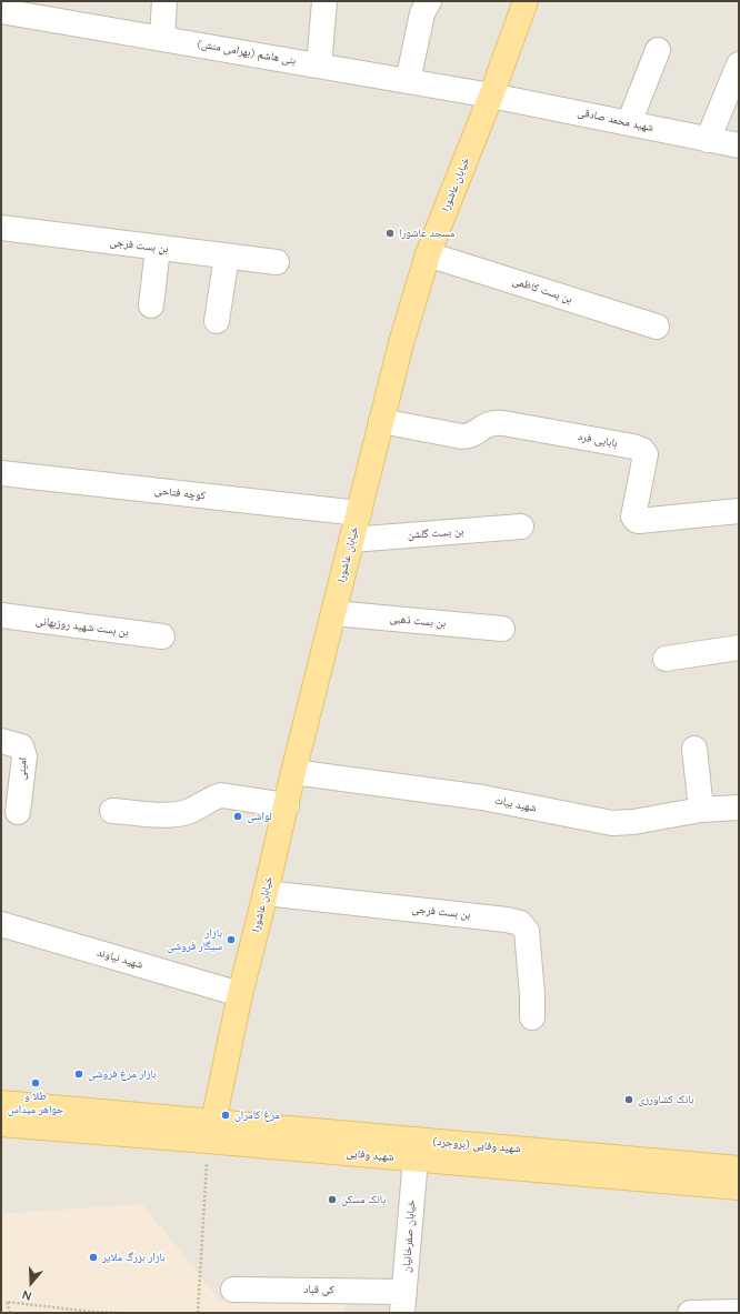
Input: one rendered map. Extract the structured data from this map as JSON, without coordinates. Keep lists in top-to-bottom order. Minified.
{"streets":{"main road":["خیابان عاشورا","شهید وفایی (بروجرد)","شهید وفایی"],"street":["بنی هاشم (بهرامی منش)","شهید محمد صادقی","بن بست فرجی","بن بست کاظمی","بابایی فرد","کوچه فتاحی","بن بست گلشن","بن بست ذهبی","بن بست شهید روزبهانی","امینی","شهید بیات","شهید نیاوند","خیابان صفرخانیان","کی قباد"]},"crossings":[["بنی هاشم (بهرامی منش)","شهید محمد صادقی"],["بنی هاشم (بهرامی منش)","خیابان عاشورا"],["شهید محمد صادقی","خیابان عاشورا"],["خیابان عاشورا","بن بست فرجی"],["خیابان عاشورا","بن بست کاظمی"],["خیابان عاشورا","بابایی فرد"],["خیابان عاشورا","کوچه فتاحی"],["خیابان عاشورا","بن بست گلشن"],["خیابان عاشورا","بن بست ذهبی"],["خیابان عاشورا","شهید بیات"],["خیابان عاشورا","شهید نیاوند"],["خیابان عاشورا","شهید وفایی (بروجرد)"],["خیابان عاشورا","شهید وفایی"],["شهید وفایی (بروجرد)","شهید وفایی"],["شهید وفایی","خیابان صفرخانیان"],["خیابان صفرخانیان","کی قباد"]],"places":["مسجد عاشورا","لواشی","بازار سیگار فروشی","بازار مرغ فروشی","طلا و جواهر میداس","بانک کشاورزی","مرغ کامران","بانک مسکن","بازار بزرگ ملایر"],"north":"bottom"}
